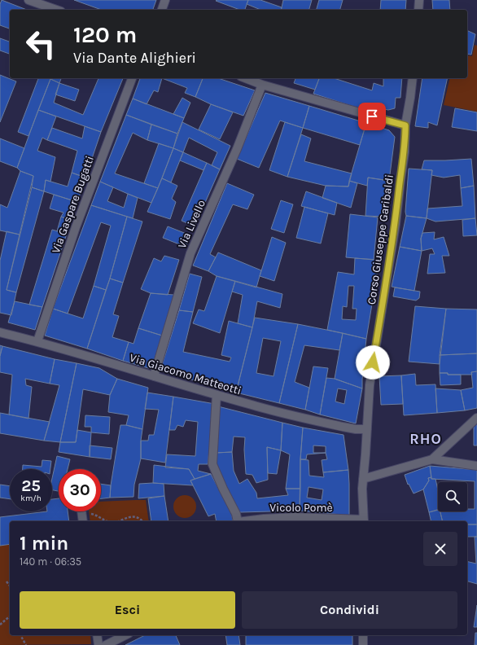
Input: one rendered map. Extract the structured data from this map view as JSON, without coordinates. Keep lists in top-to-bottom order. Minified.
{"streets":{"street":["Via Gaspare Bugatti","Via Livello","Corso Giuseppe Garibaldi","Via Giacomo Matteotti","Vicolo Pomè"]},"crossings":[["Via Gaspare Bugatti","Via Giacomo Matteotti"],["Via Livello","Via Giacomo Matteotti"],["Corso Giuseppe Garibaldi","Via Giacomo Matteotti"],["Corso Giuseppe Garibaldi","Vicolo Pomè"],["Via Giacomo Matteotti","Vicolo Pomè"]],"districts":["RHO"],"page":{"turn":["120 m","Via Dante Alighieri"],"speed":"25 km/h","limit":"30","heading":["1 min","140 m · 06:35"],"buttons":["Esci","Condividi"]}}
